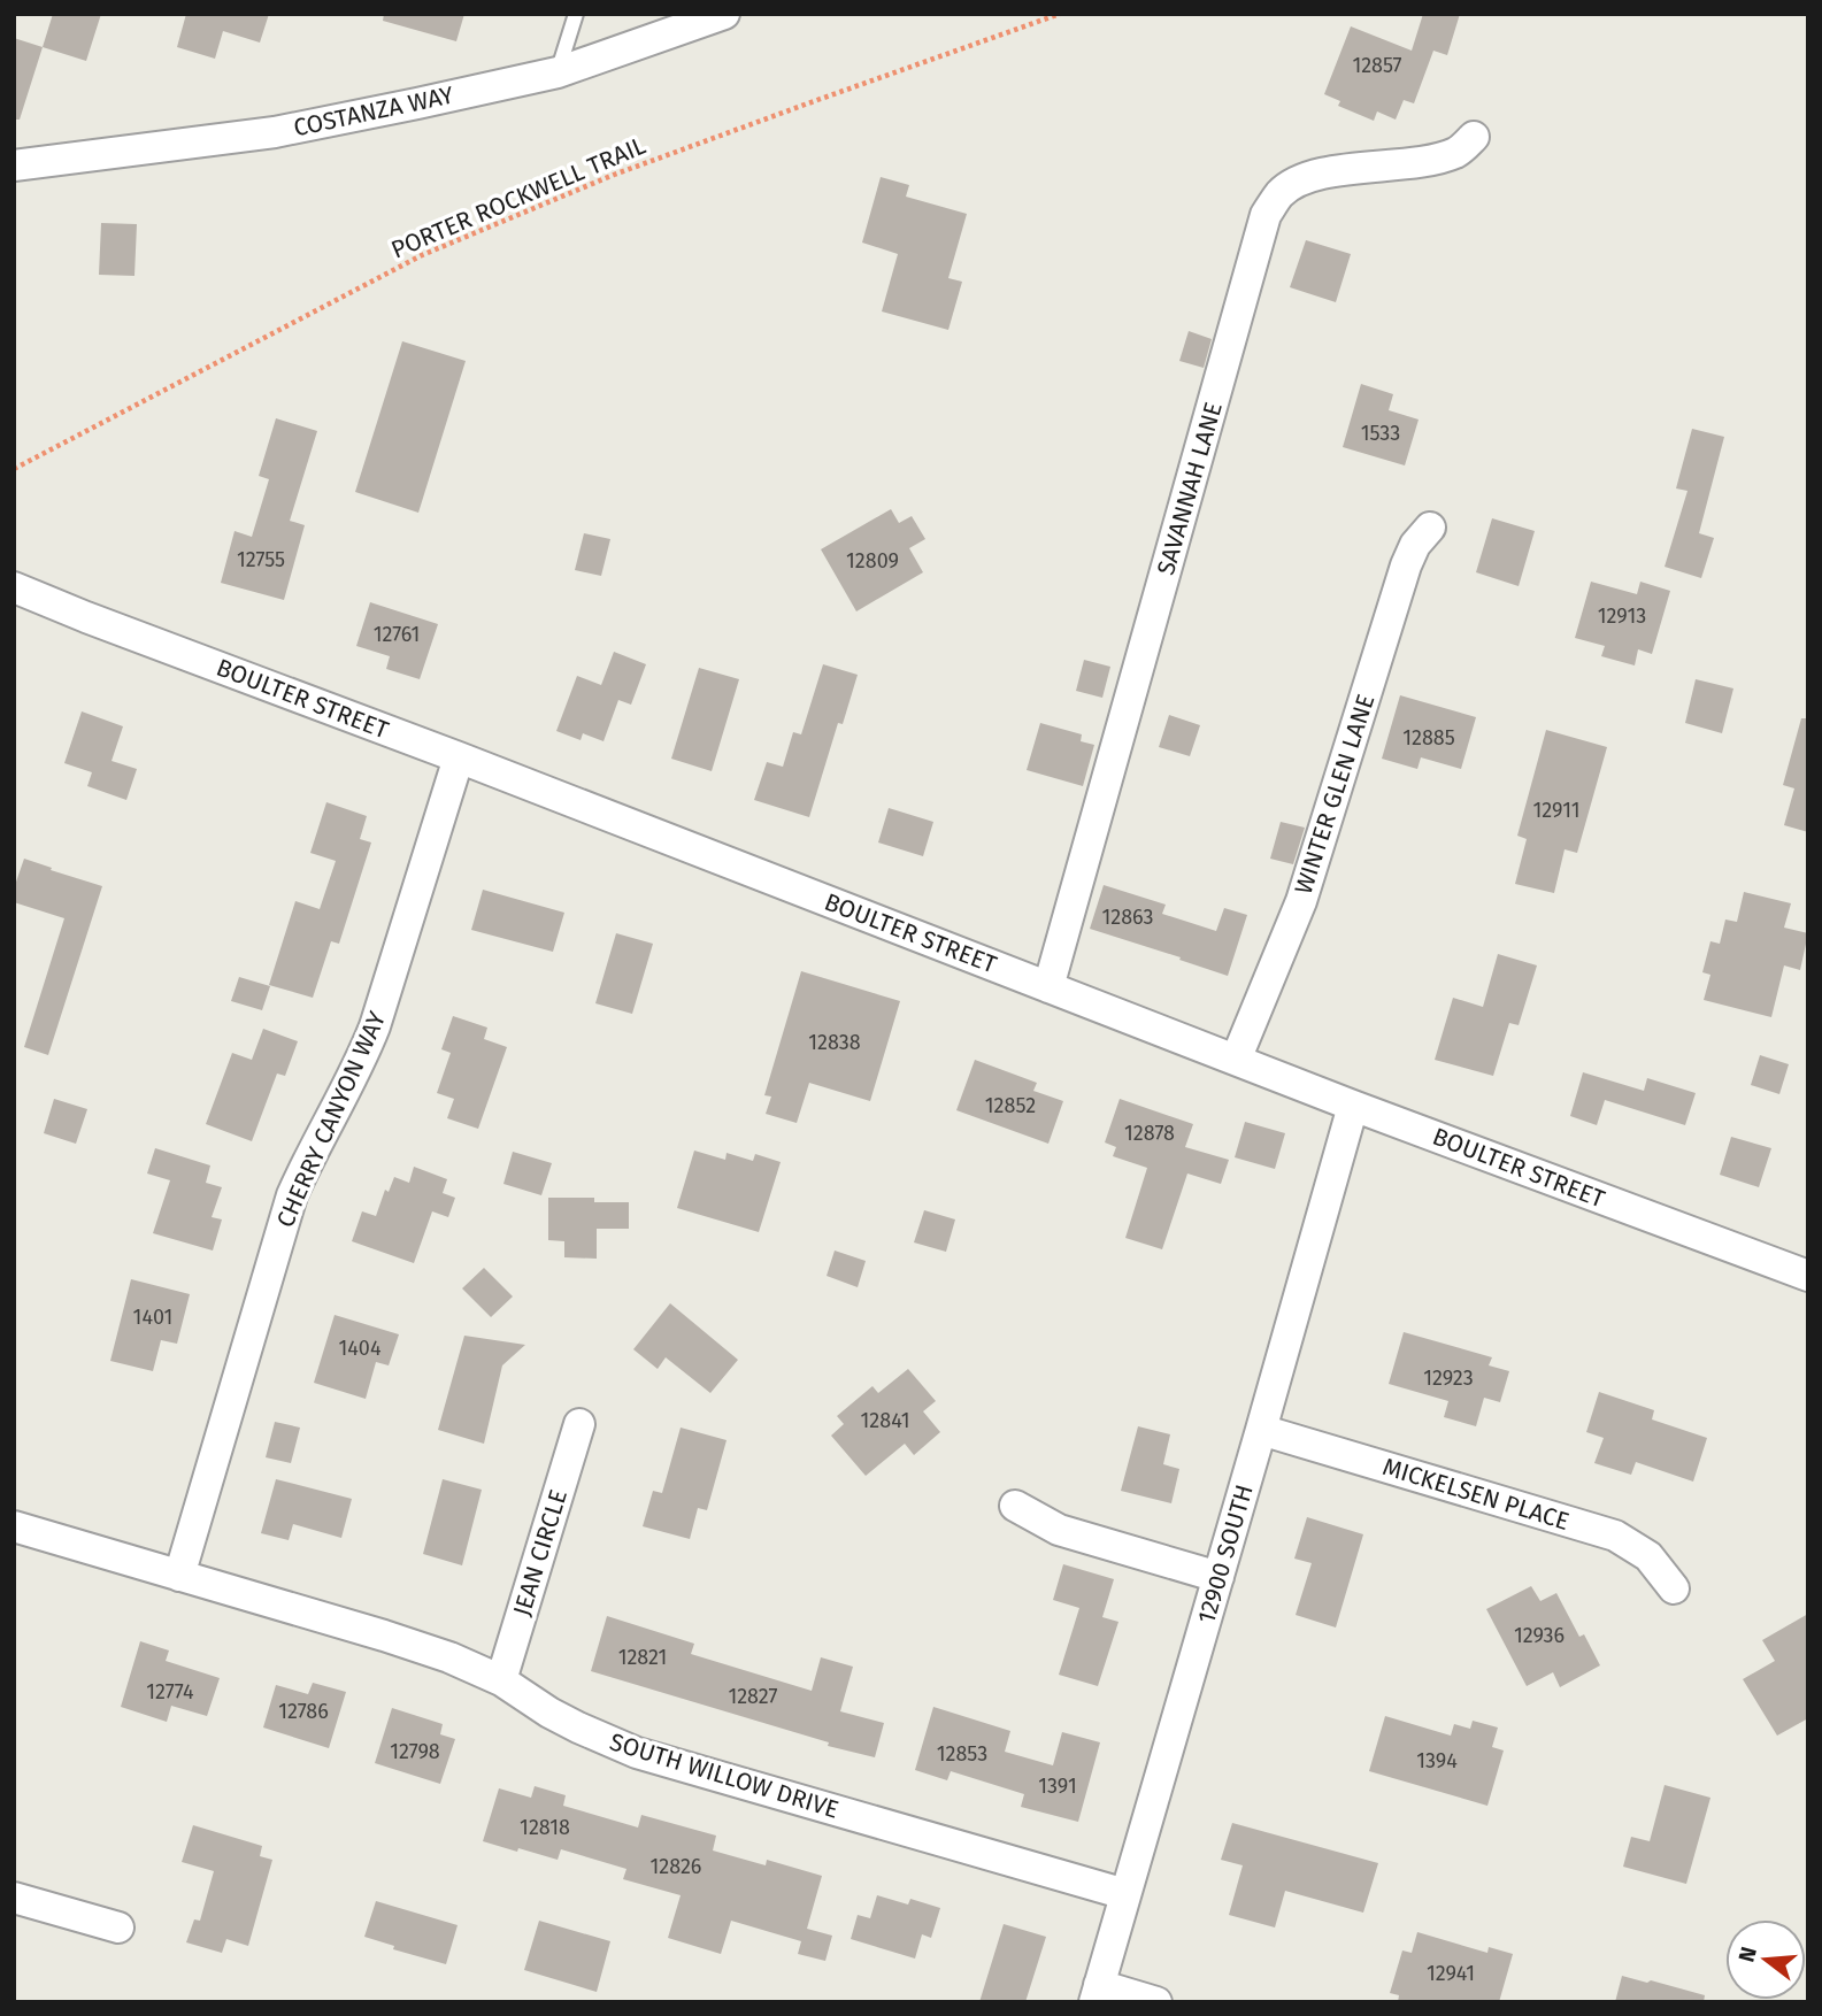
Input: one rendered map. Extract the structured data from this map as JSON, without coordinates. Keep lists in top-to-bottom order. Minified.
{"streets":{"street":["COSTANZA WAY","SAVANNAH LANE","BOULTER STREET","WINTER GLEN LANE","CHERRY CANYON WAY","MICKELSEN PLACE","JEAN CIRCLE","12900 SOUTH","SOUTH WILLOW DRIVE"],"path":["PORTER ROCKWELL TRAIL"]},"crossings":[["SAVANNAH LANE","BOULTER STREET"],["BOULTER STREET","WINTER GLEN LANE"],["BOULTER STREET","CHERRY CANYON WAY"],["BOULTER STREET","12900 SOUTH"],["CHERRY CANYON WAY","SOUTH WILLOW DRIVE"],["MICKELSEN PLACE","12900 SOUTH"],["JEAN CIRCLE","SOUTH WILLOW DRIVE"],["12900 SOUTH","SOUTH WILLOW DRIVE"]],"house_numbers":["12857","1533","12755","12809","12913","12761","12885","12911","12863","12838","12852","12878","1401","1404","12923","12841","12936","12821","12774","12827","12786","12798","12853","1394","1391","12818","12826","12941"],"north":"left"}
